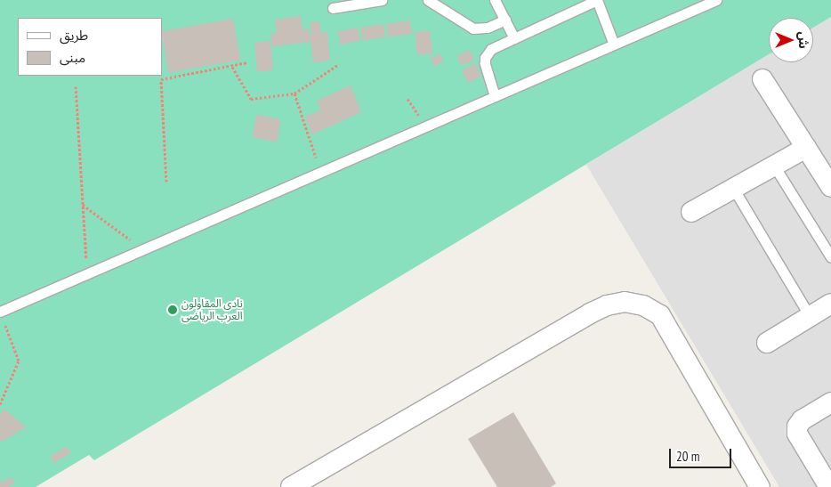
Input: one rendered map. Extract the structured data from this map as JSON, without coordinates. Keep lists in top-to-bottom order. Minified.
{"places":["نادى المقاولون العرب الرياضى"],"legend":["طريق","مبنى"],"scale_bar":"20 m","north":"right"}
